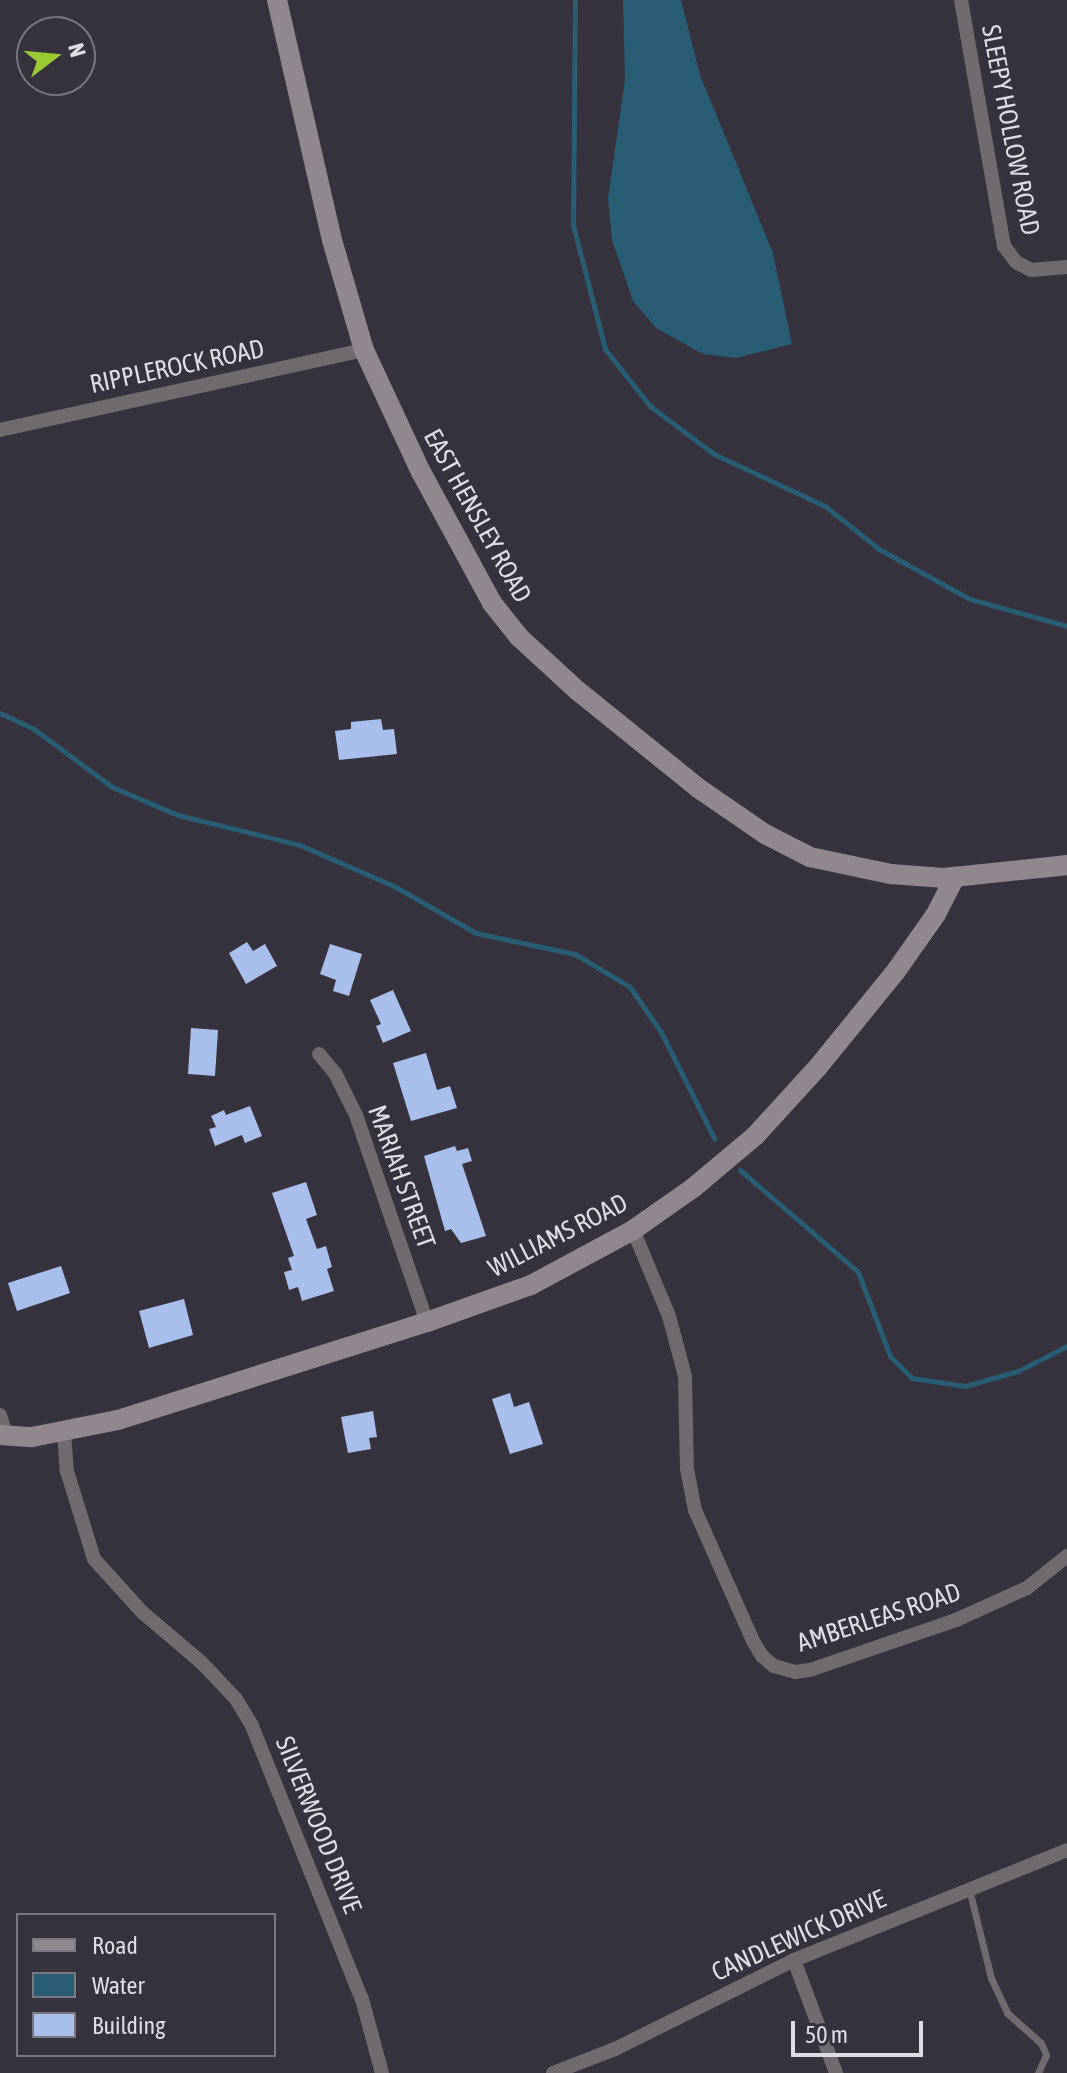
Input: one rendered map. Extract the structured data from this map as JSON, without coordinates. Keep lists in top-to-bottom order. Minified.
{"streets":{"main road":["EAST HENSLEY ROAD","WILLIAMS ROAD"],"street":["SLEEPY HOLLOW ROAD","RIPPLEROCK ROAD","MARIAH STREET","AMBERLEAS ROAD","SILVERWOOD DRIVE","CANDLEWICK DRIVE"]},"crossings":[["RIPPLEROCK ROAD","EAST HENSLEY ROAD"],["EAST HENSLEY ROAD","WILLIAMS ROAD"],["MARIAH STREET","WILLIAMS ROAD"],["WILLIAMS ROAD","AMBERLEAS ROAD"],["WILLIAMS ROAD","SILVERWOOD DRIVE"]],"legend":["Road","Water","Building"],"scale_bar":"50 m","north":"right"}
